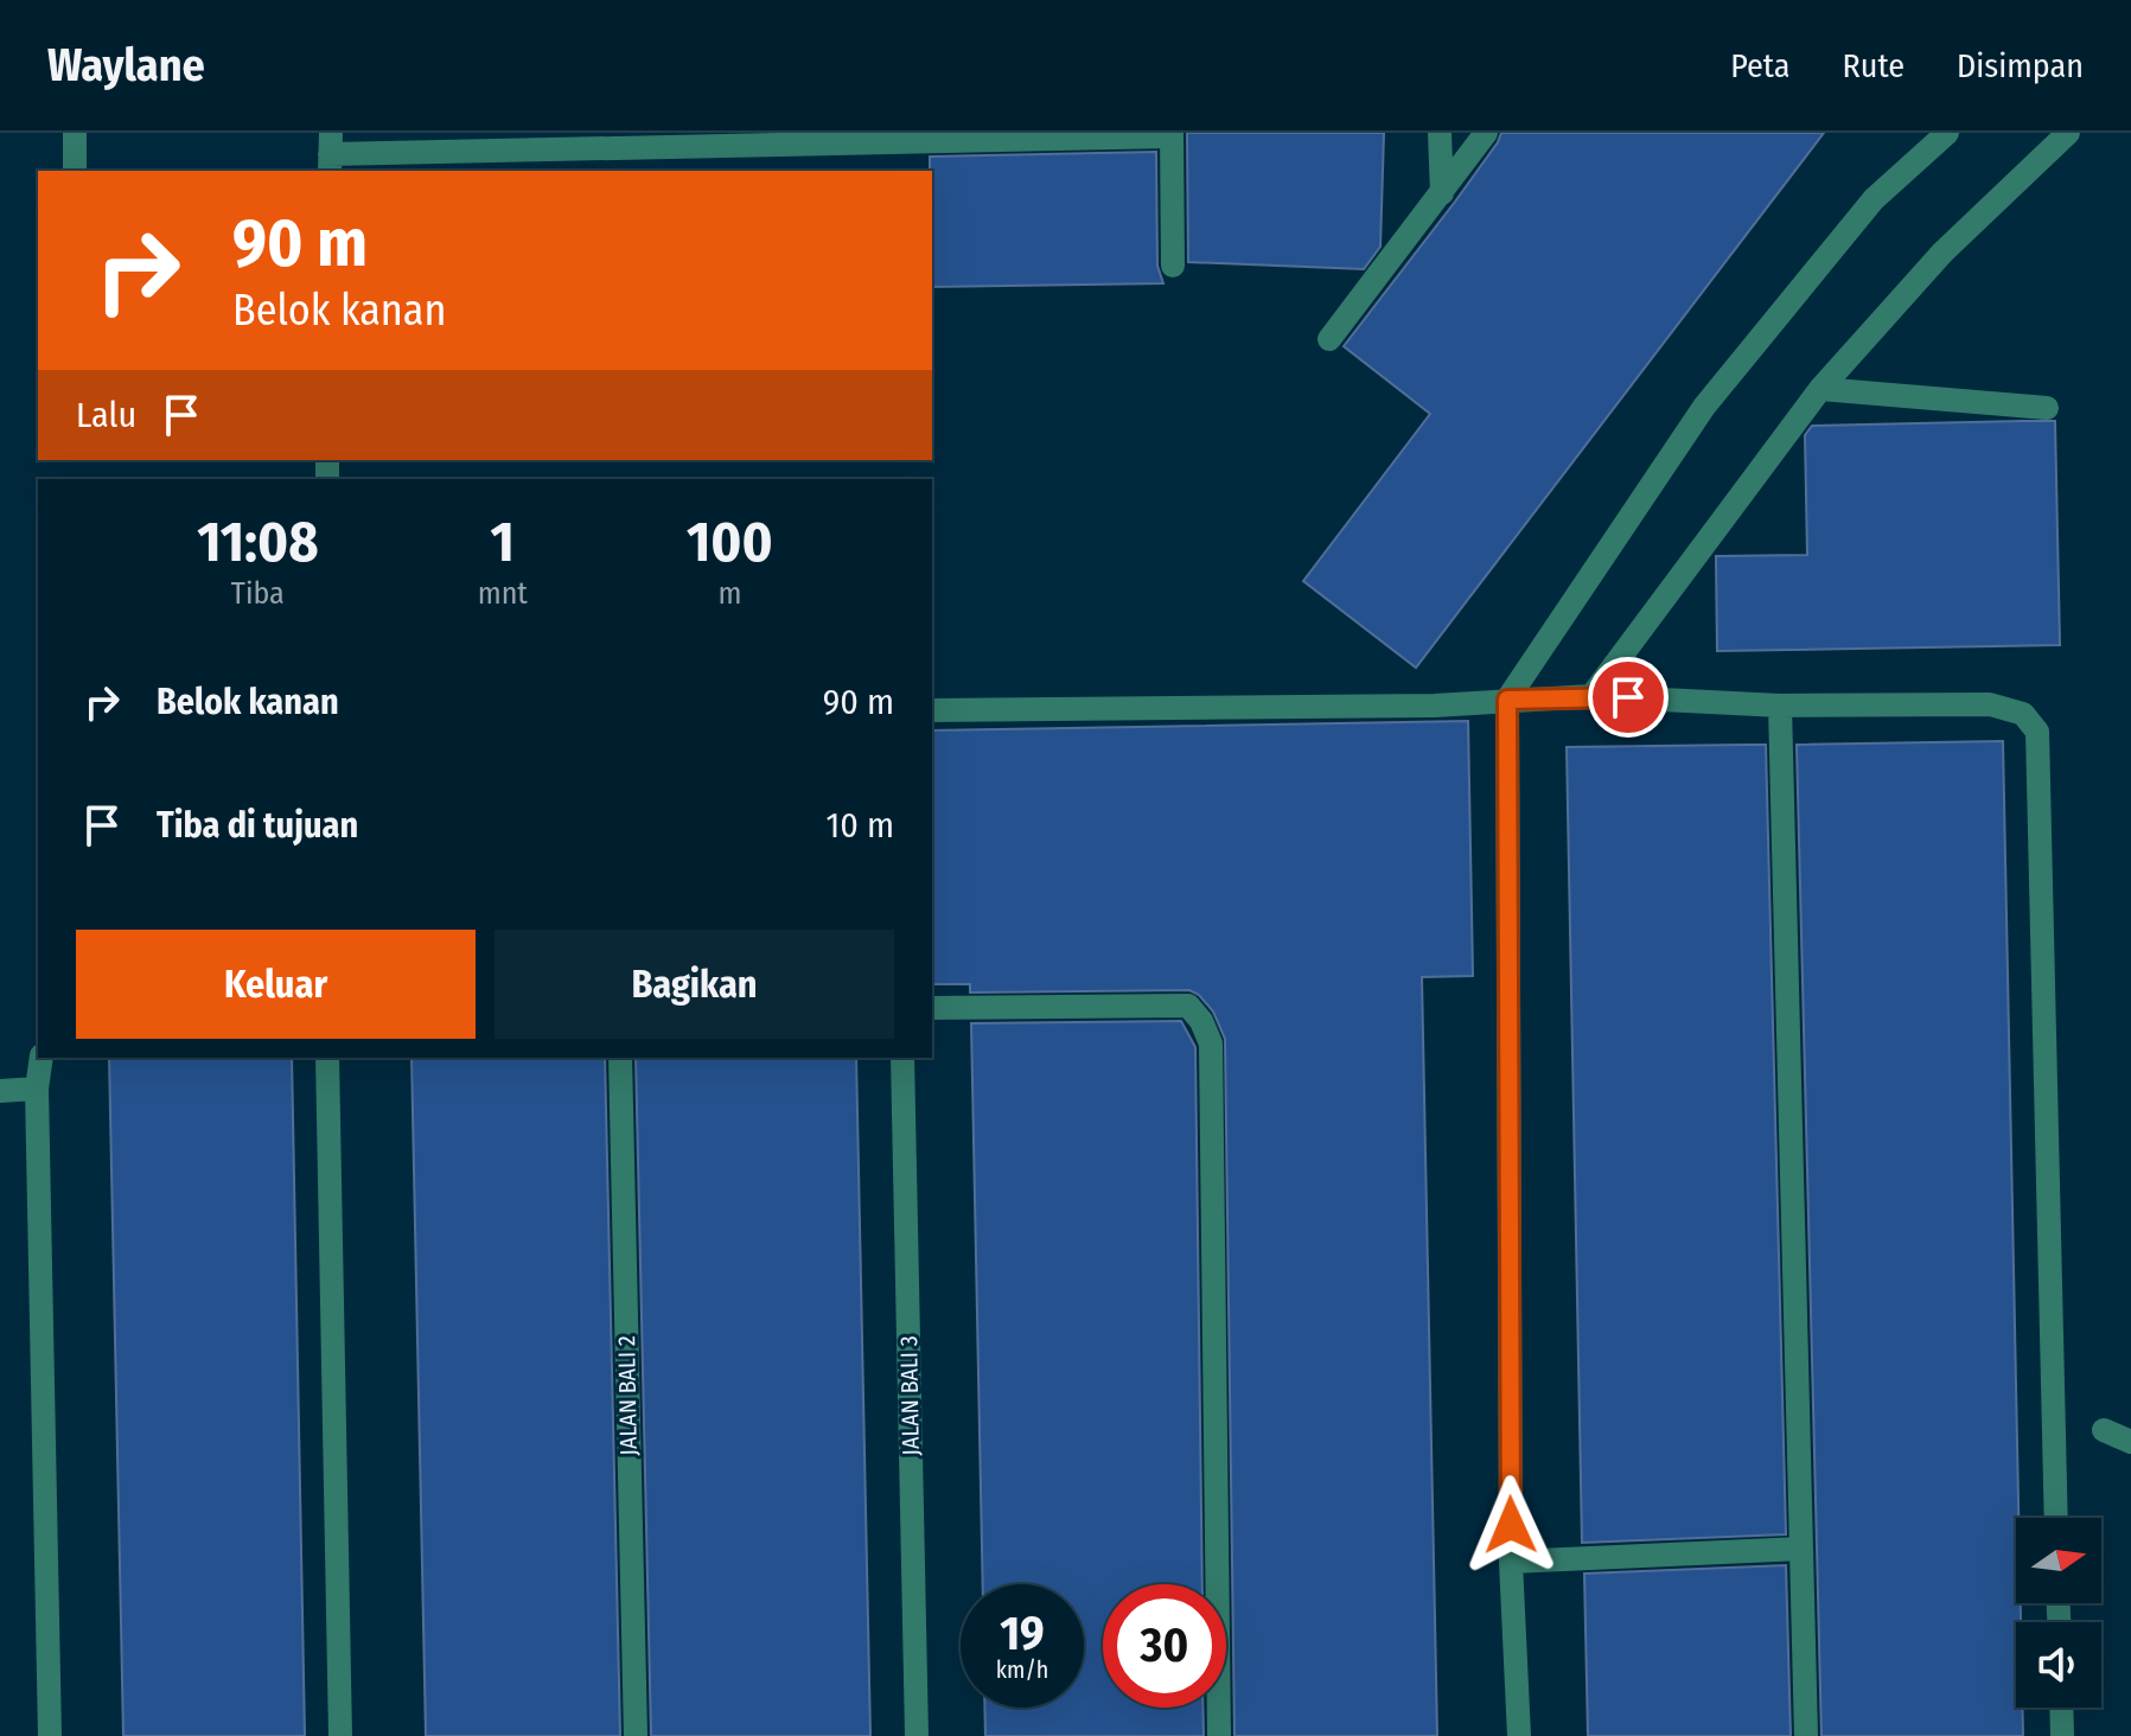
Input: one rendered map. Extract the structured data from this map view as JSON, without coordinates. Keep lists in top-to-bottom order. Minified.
{"streets":{"street":["JALAN BALI 2","JALAN BALI 3"]},"north":"right","page":{"header":"Waylane","nav":["Peta","Rute","Disimpan"],"turn":["90 m","Belok kanan"],"then":"Lalu","eta":["11:08","Tiba","1","mnt","100","m"],"list":[{"name":"Belok kanan","value":"90 m"},{"name":"Tiba di tujuan","value":"10 m"}],"buttons":["Keluar","Bagikan"],"speed":"19 km/h","limit":"30"}}
